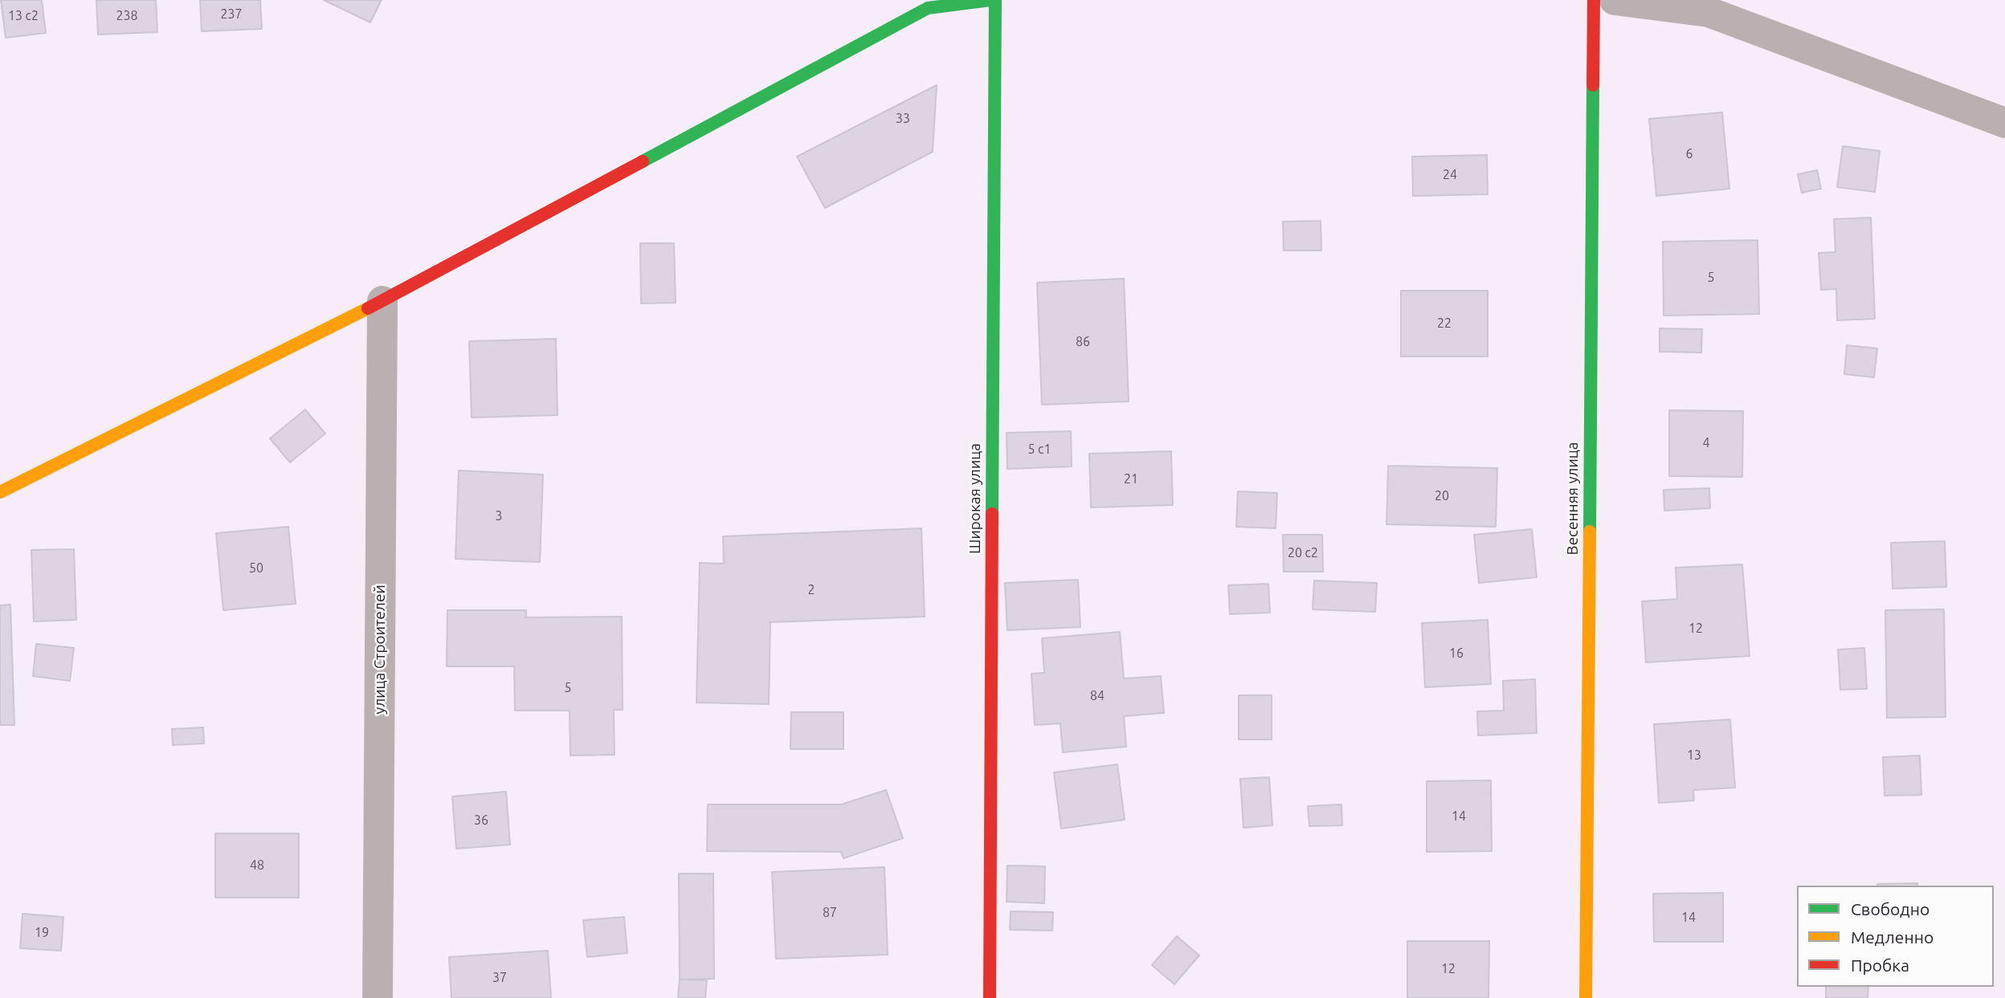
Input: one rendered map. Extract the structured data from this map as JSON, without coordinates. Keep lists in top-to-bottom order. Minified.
{"streets":{"street":["Широкая улица","Весенняя улица","улица Строителей"]},"house_numbers":["237","13 с2","238","33","6","24","5","22","86","4","5 с1","21","20","3","20 с2","50","2","12","16","5","84","13","14","36","48","87","14","19","12","37"],"legend":["Свободно","Медленно","Пробка"]}
